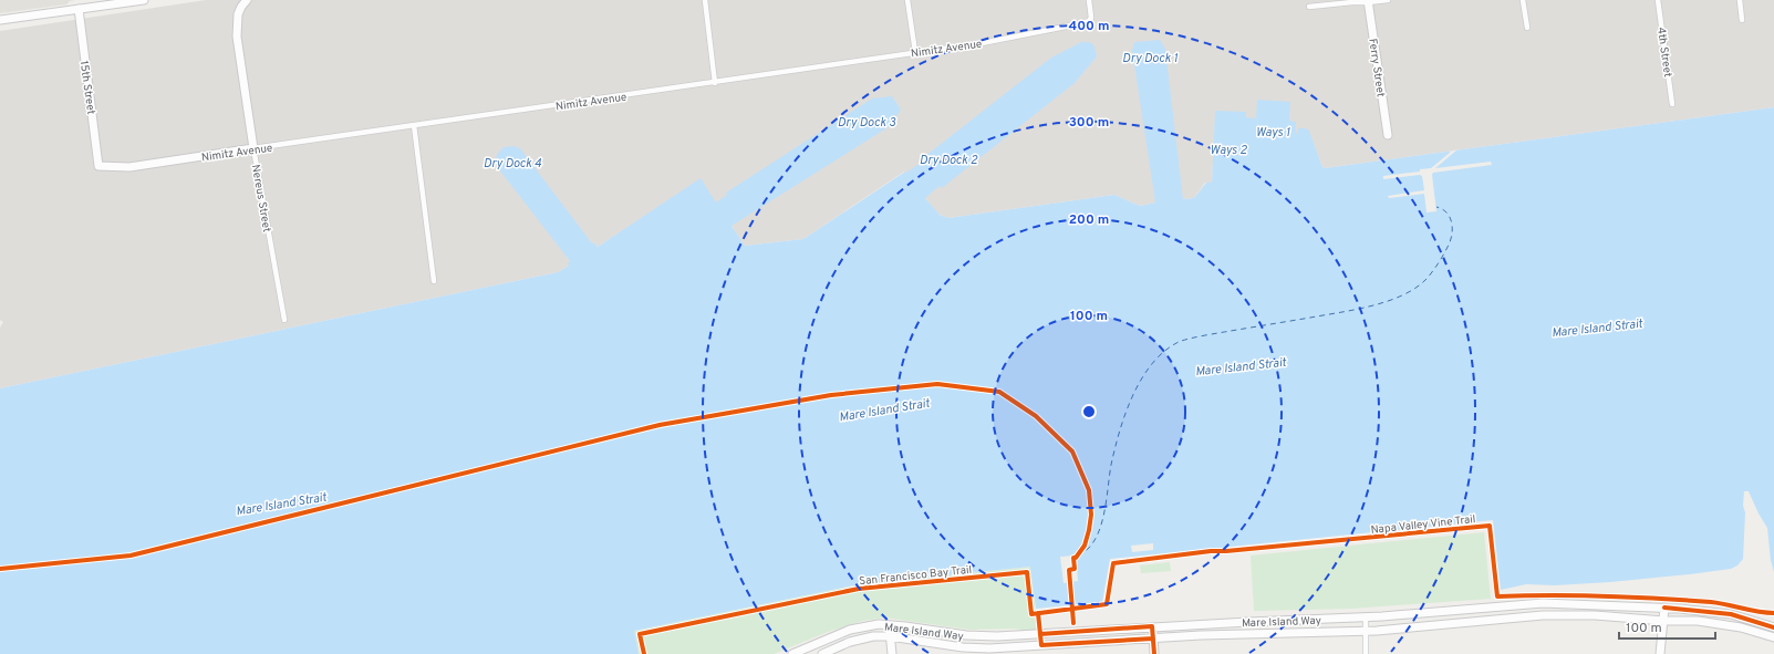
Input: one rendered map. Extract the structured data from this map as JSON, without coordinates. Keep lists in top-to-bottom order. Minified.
{"streets":{"main road":["Nimitz Avenue","Ferry Street","15th Street","Nereus Street","Mare Island Way"],"street":["4th Street"],"cycle path":["Napa Valley Vine Trail"]},"crossings":[["Nimitz Avenue","15th Street"],["Nimitz Avenue","Nereus Street"]],"water":["Dry Dock 1","Dry Dock 3","Ways 1","Ways 2","Dry Dock 2","Dry Dock 4","Mare Island Strait"],"scale_bar":"100 m","rings":["400 m","300 m","200 m","100 m"]}
